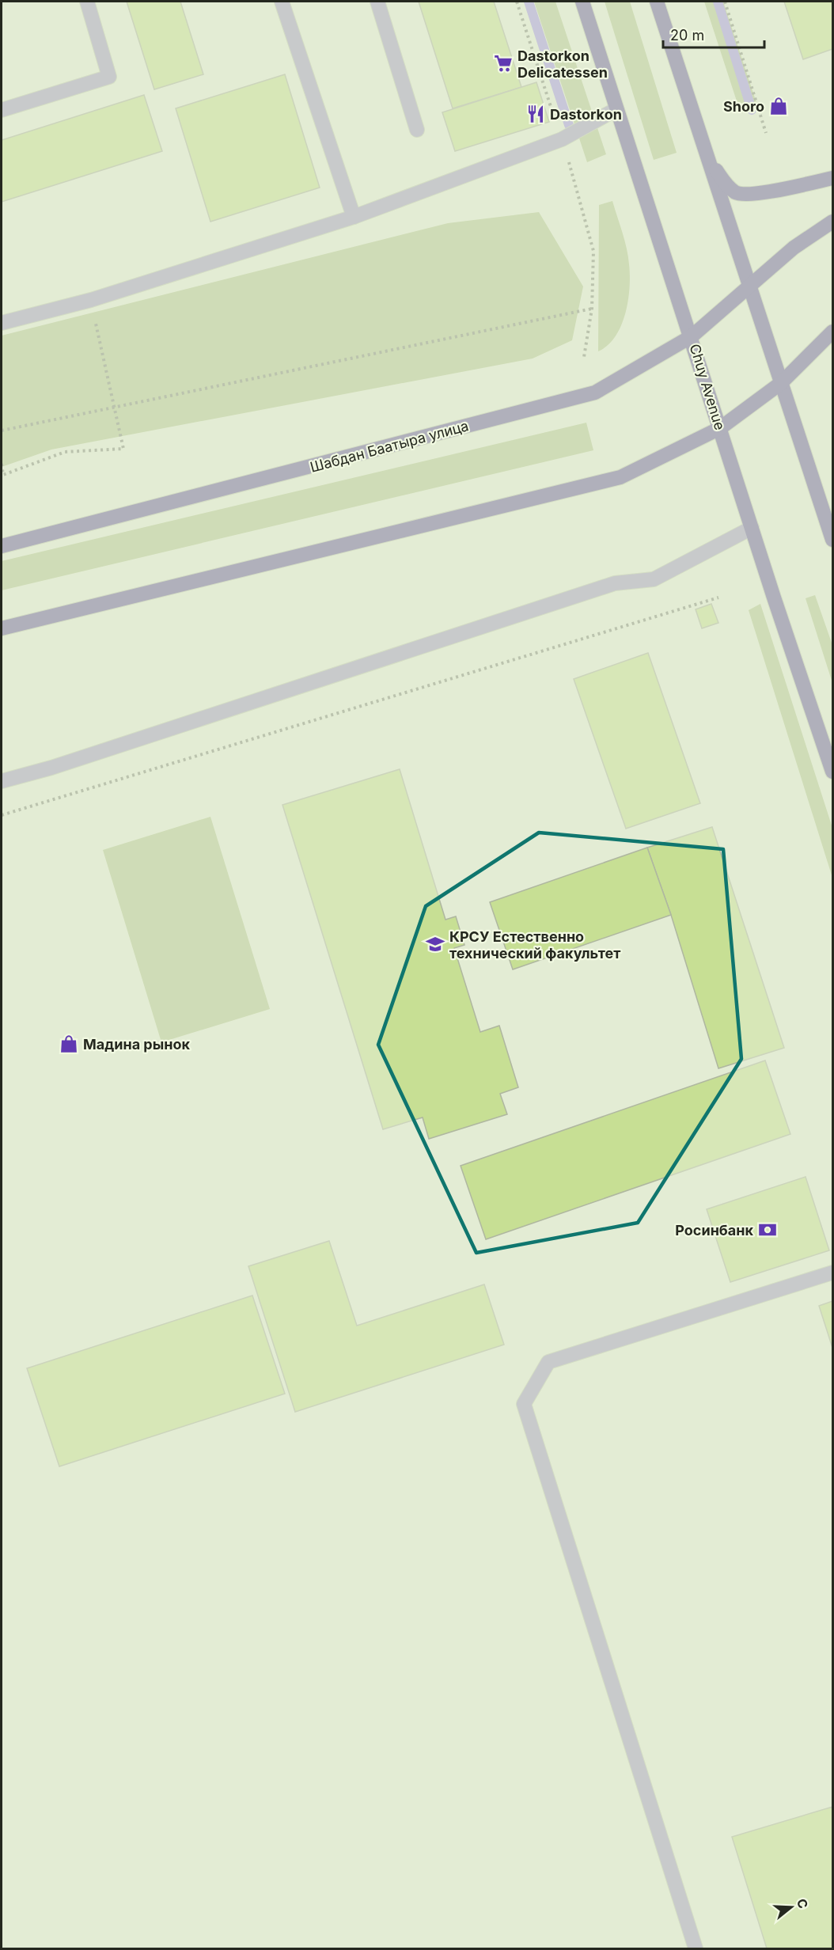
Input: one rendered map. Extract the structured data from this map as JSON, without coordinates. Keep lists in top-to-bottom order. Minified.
{"streets":{"main road":["Chuy Avenue","Шабдан Баатыра улица"]},"crossings":[["Chuy Avenue","Шабдан Баатыра улица"]],"places":{"supermarket":["Dastorkon Delicatessen"],"shop":["Shoro","Мадина рынок"],"restaurant":["Dastorkon"],"school or university":["КРСУ Естественно технический факультет"],"bank":["Росинбанк"]},"scale_bar":"20 m","north":"right"}
